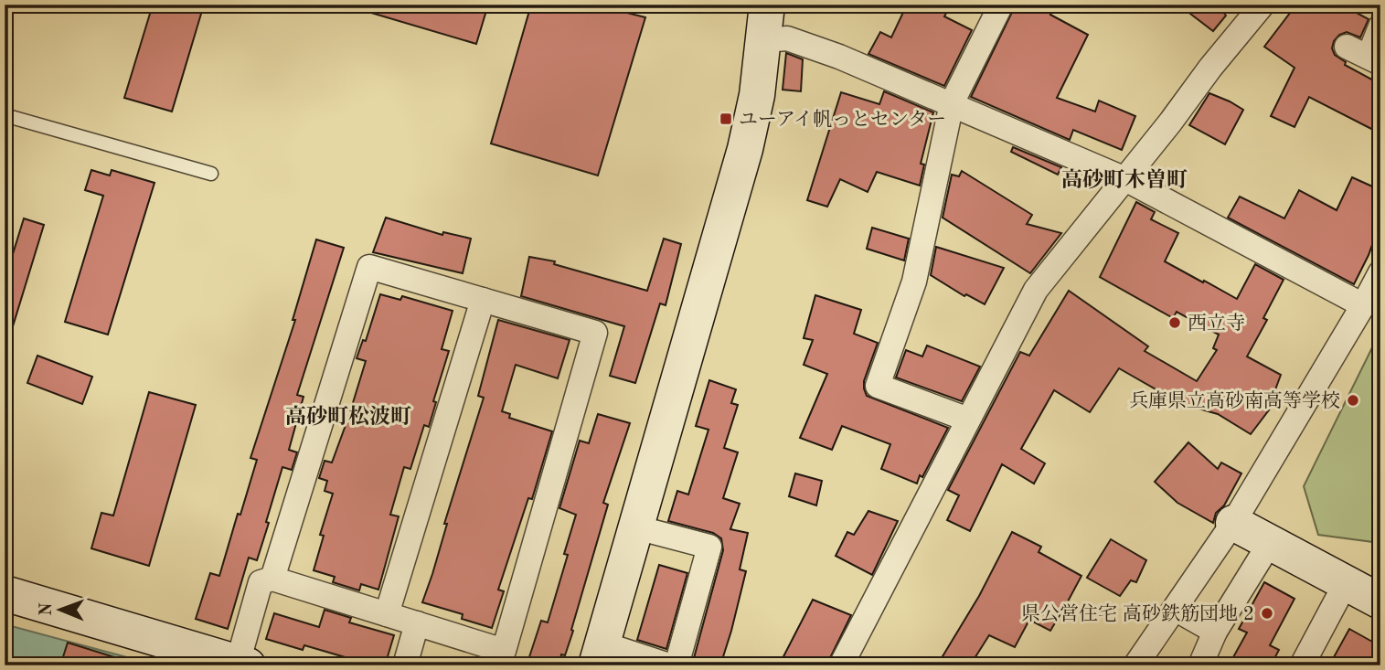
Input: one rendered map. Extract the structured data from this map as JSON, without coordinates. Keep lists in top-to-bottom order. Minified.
{"districts":["高砂町木曽町","高砂町松波町"],"places":{"transit":["ユーアイ帆っとセンター"],"other":["西立寺","兵庫県立高砂南高等学校","県公営住宅 高砂鉄筋団地 2"]},"north":"left"}
